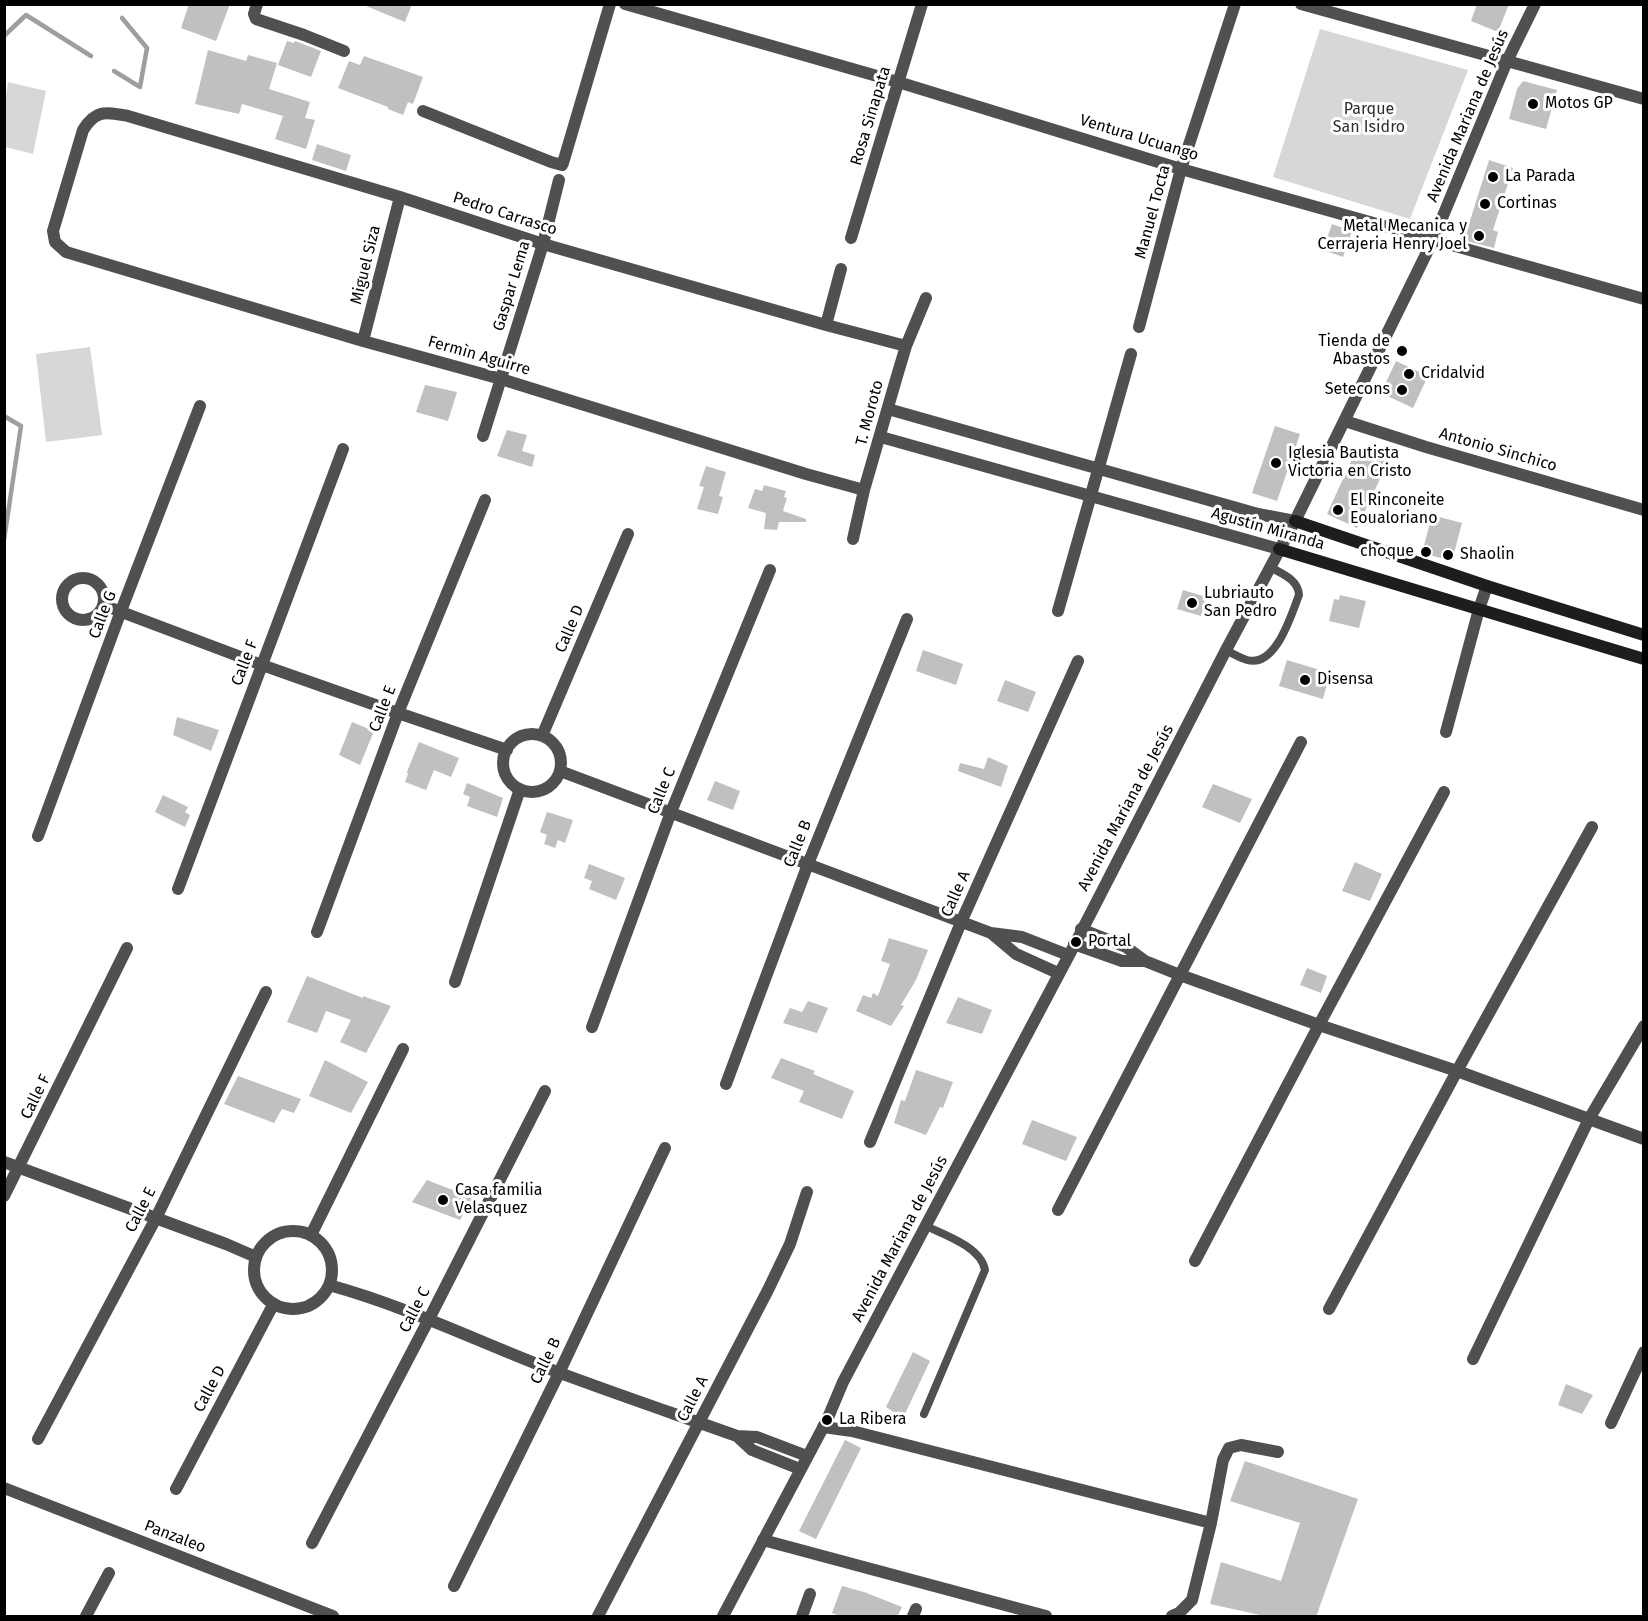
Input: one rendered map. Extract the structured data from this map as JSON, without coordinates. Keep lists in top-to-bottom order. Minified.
{"streets":{"main road":["Agustín Miranda"],"street":["Rosa Sinapata","Avenida Mariana de Jesús","Ventura Ucuango","Manuel Tocta","Pedro Carrasco","Miguel Siza","Gaspar Lema","Fermìn Aguirre","T. Moroto","Antonio Sinchico","Calle G","Calle D","Calle F","Calle E","Calle C","Calle B","Calle A","Panzaleo"]},"crossings":[["Rosa Sinapata","Ventura Ucuango"],["Avenida Mariana de Jesús","Ventura Ucuango"],["Avenida Mariana de Jesús","Antonio Sinchico"],["Avenida Mariana de Jesús","Agustín Miranda"],["Ventura Ucuango","Manuel Tocta"],["Pedro Carrasco","Miguel Siza"],["Pedro Carrasco","Gaspar Lema"],["Pedro Carrasco","Fermìn Aguirre"],["Pedro Carrasco","T. Moroto"],["Miguel Siza","Fermìn Aguirre"],["Gaspar Lema","Fermìn Aguirre"],["Fermìn Aguirre","T. Moroto"],["T. Moroto","Agustín Miranda"]],"parks":["Parque San Isidro"],"places":["Motos GP","La Parada","Cortinas","Metal Mecanica y Cerrajeria Henry Joel","Tienda de Abastos","Cridalvid","Setecons","Iglesia Bautista Victoria en Cristo","El Rinconeite Eoualoriano","choque","Shaolin","Lubriauto San Pedro","Disensa","Portal","Casa familia Velasquez","La Ribera"]}
